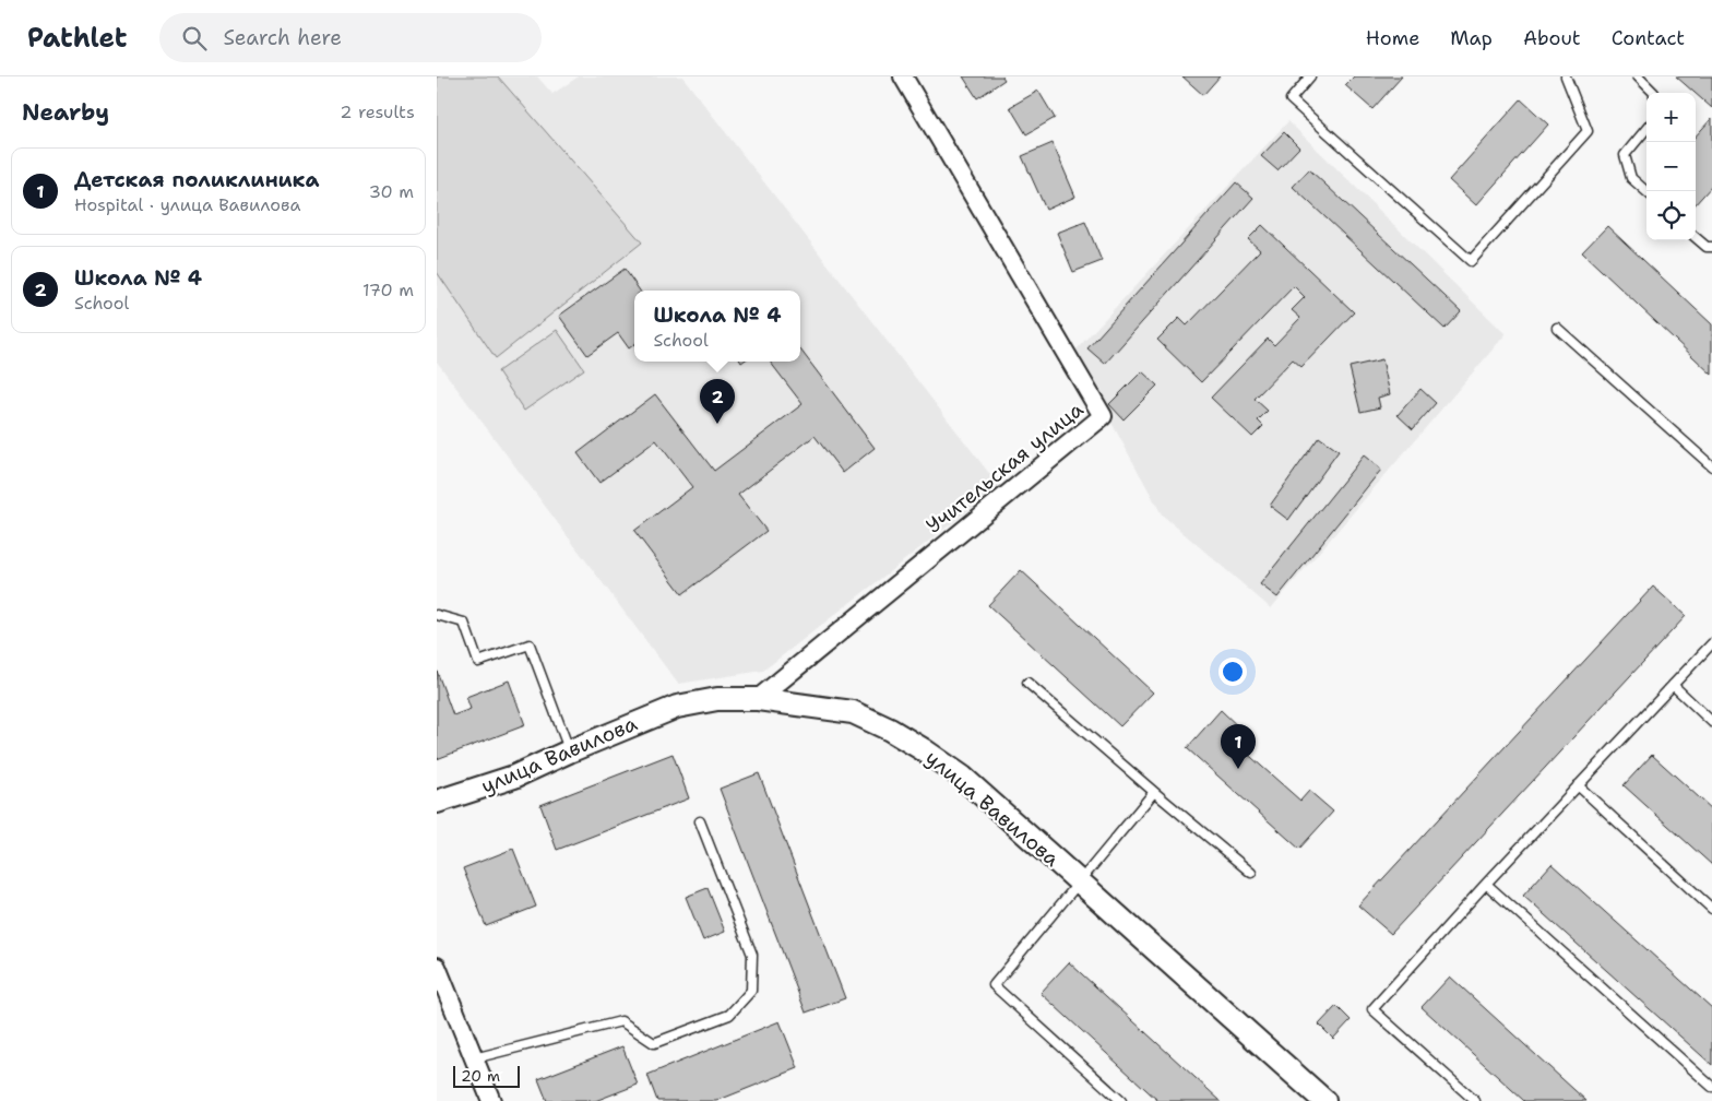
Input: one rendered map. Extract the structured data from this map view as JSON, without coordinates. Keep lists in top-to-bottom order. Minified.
{"streets":{"street":["Учительская улица","улица Вавилова"]},"crossings":[["Учительская улица","улица Вавилова"]],"scale_bar":"20 m","page":{"header":"Pathlet","search":"Search here","nav":["Home","Map","About","Contact"],"heading":["Nearby","2 results"],"map_buttons":["+","−"],"list":[{"mark":"1","name":"Детская поликлиника","note":"Hospital · улица Вавилова","value":"30 m"},{"mark":"2","name":"Школа № 4","note":"School","value":"170 m"}],"popup":["Школа № 4","School"],"pins":["2","1"],"scale":"20 m"}}
